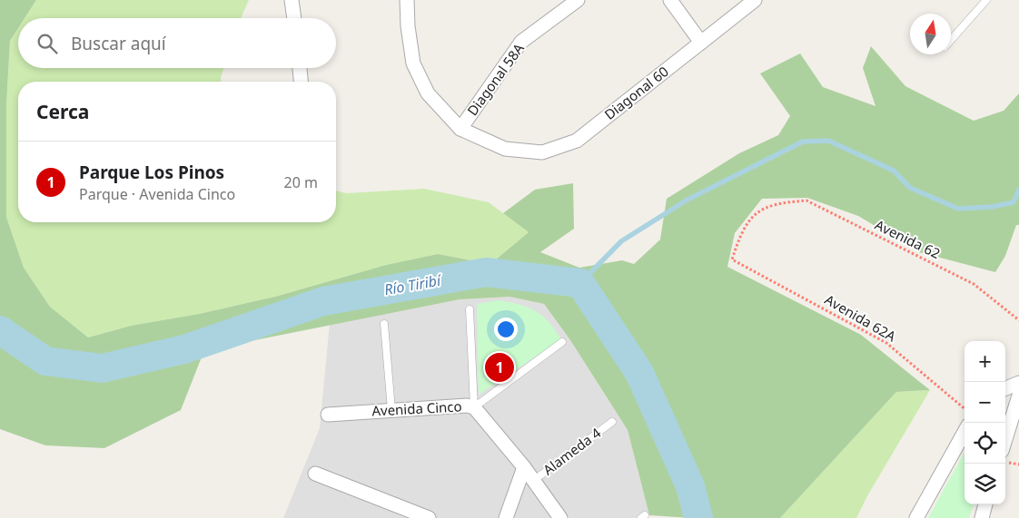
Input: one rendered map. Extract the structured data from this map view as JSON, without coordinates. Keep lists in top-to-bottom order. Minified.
{"streets":{"street":["Diagonal 58A","Diagonal 60","Avenida Cinco"],"lane":["Alameda 4"],"path":["Avenida 62","Avenida 62A"]},"crossings":[["Diagonal 58A","Diagonal 60"],["Avenida 62","Avenida 62A"],["Avenida Cinco","Alameda 4"]],"water":["Río Tiribí"],"north":"top","page":{"search":"Buscar aquí","heading":"Cerca","list":[{"mark":"1","name":"Parque Los Pinos","note":"Parque · Avenida Cinco","value":"20 m"}],"map_buttons":["+","−"],"pins":"1"}}
